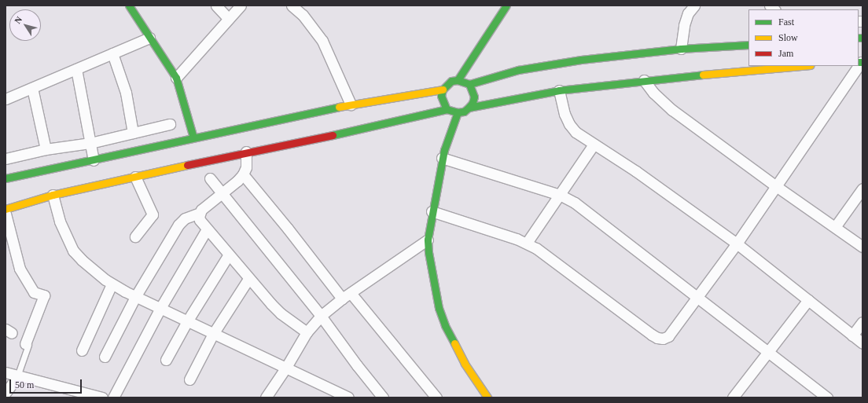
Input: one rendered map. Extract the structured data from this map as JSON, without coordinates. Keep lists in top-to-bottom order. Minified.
{"legend":["Fast","Slow","Jam"],"scale_bar":"50 m","north":"top left"}
